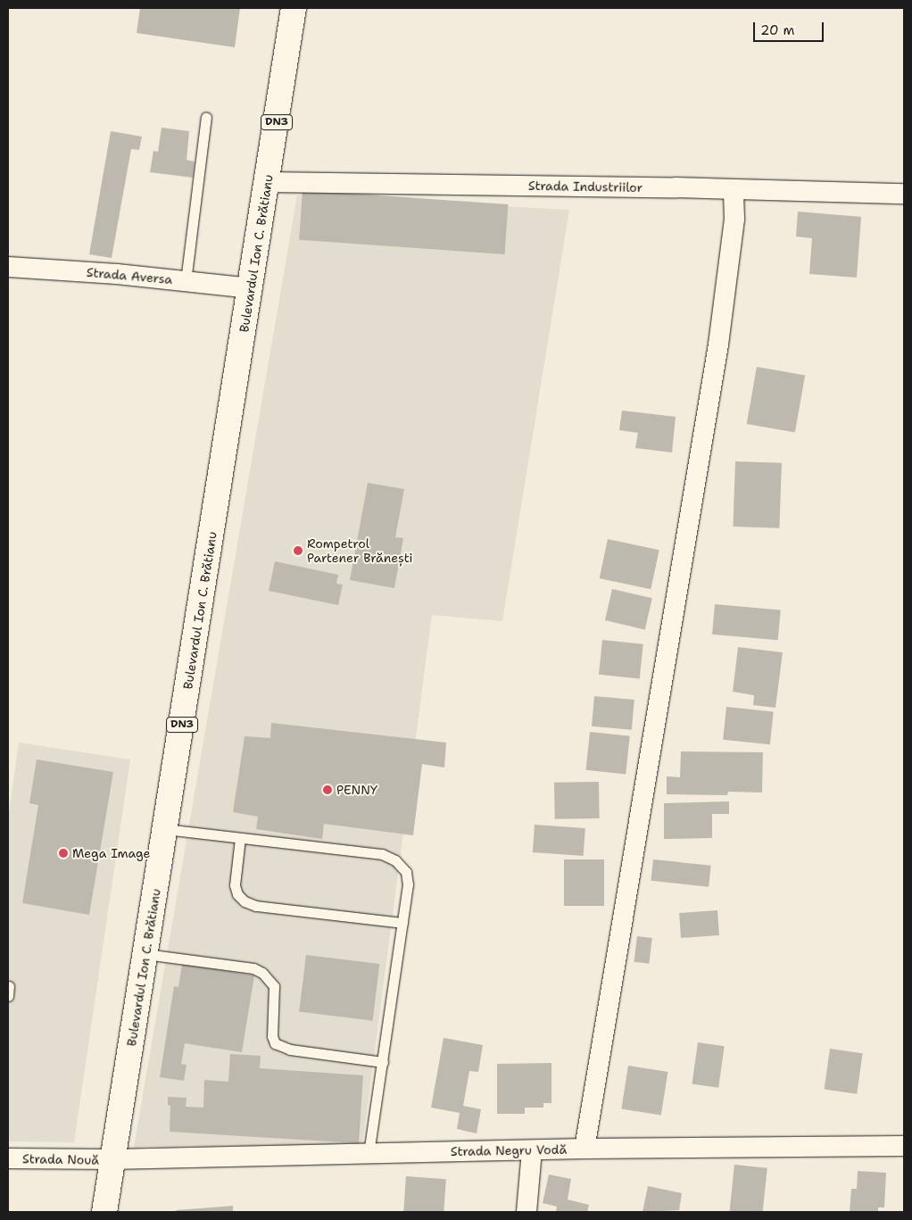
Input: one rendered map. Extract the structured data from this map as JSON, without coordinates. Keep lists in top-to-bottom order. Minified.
{"streets":{"main road":["DN3","Bulevardul Ion C. Brătianu"],"street":["Strada Industriilor","Strada Aversa","Strada Negru Vodă","Strada Nouă"]},"crossings":[["Strada Industriilor","Bulevardul Ion C. Brătianu"],["Bulevardul Ion C. Brătianu","Strada Aversa"],["Bulevardul Ion C. Brătianu","Strada Negru Vodă"],["Bulevardul Ion C. Brătianu","Strada Nouă"],["Strada Negru Vodă","Strada Nouă"]],"places":["Rompetrol Partener Brănești","PENNY","Mega Image"],"scale_bar":"20 m"}
